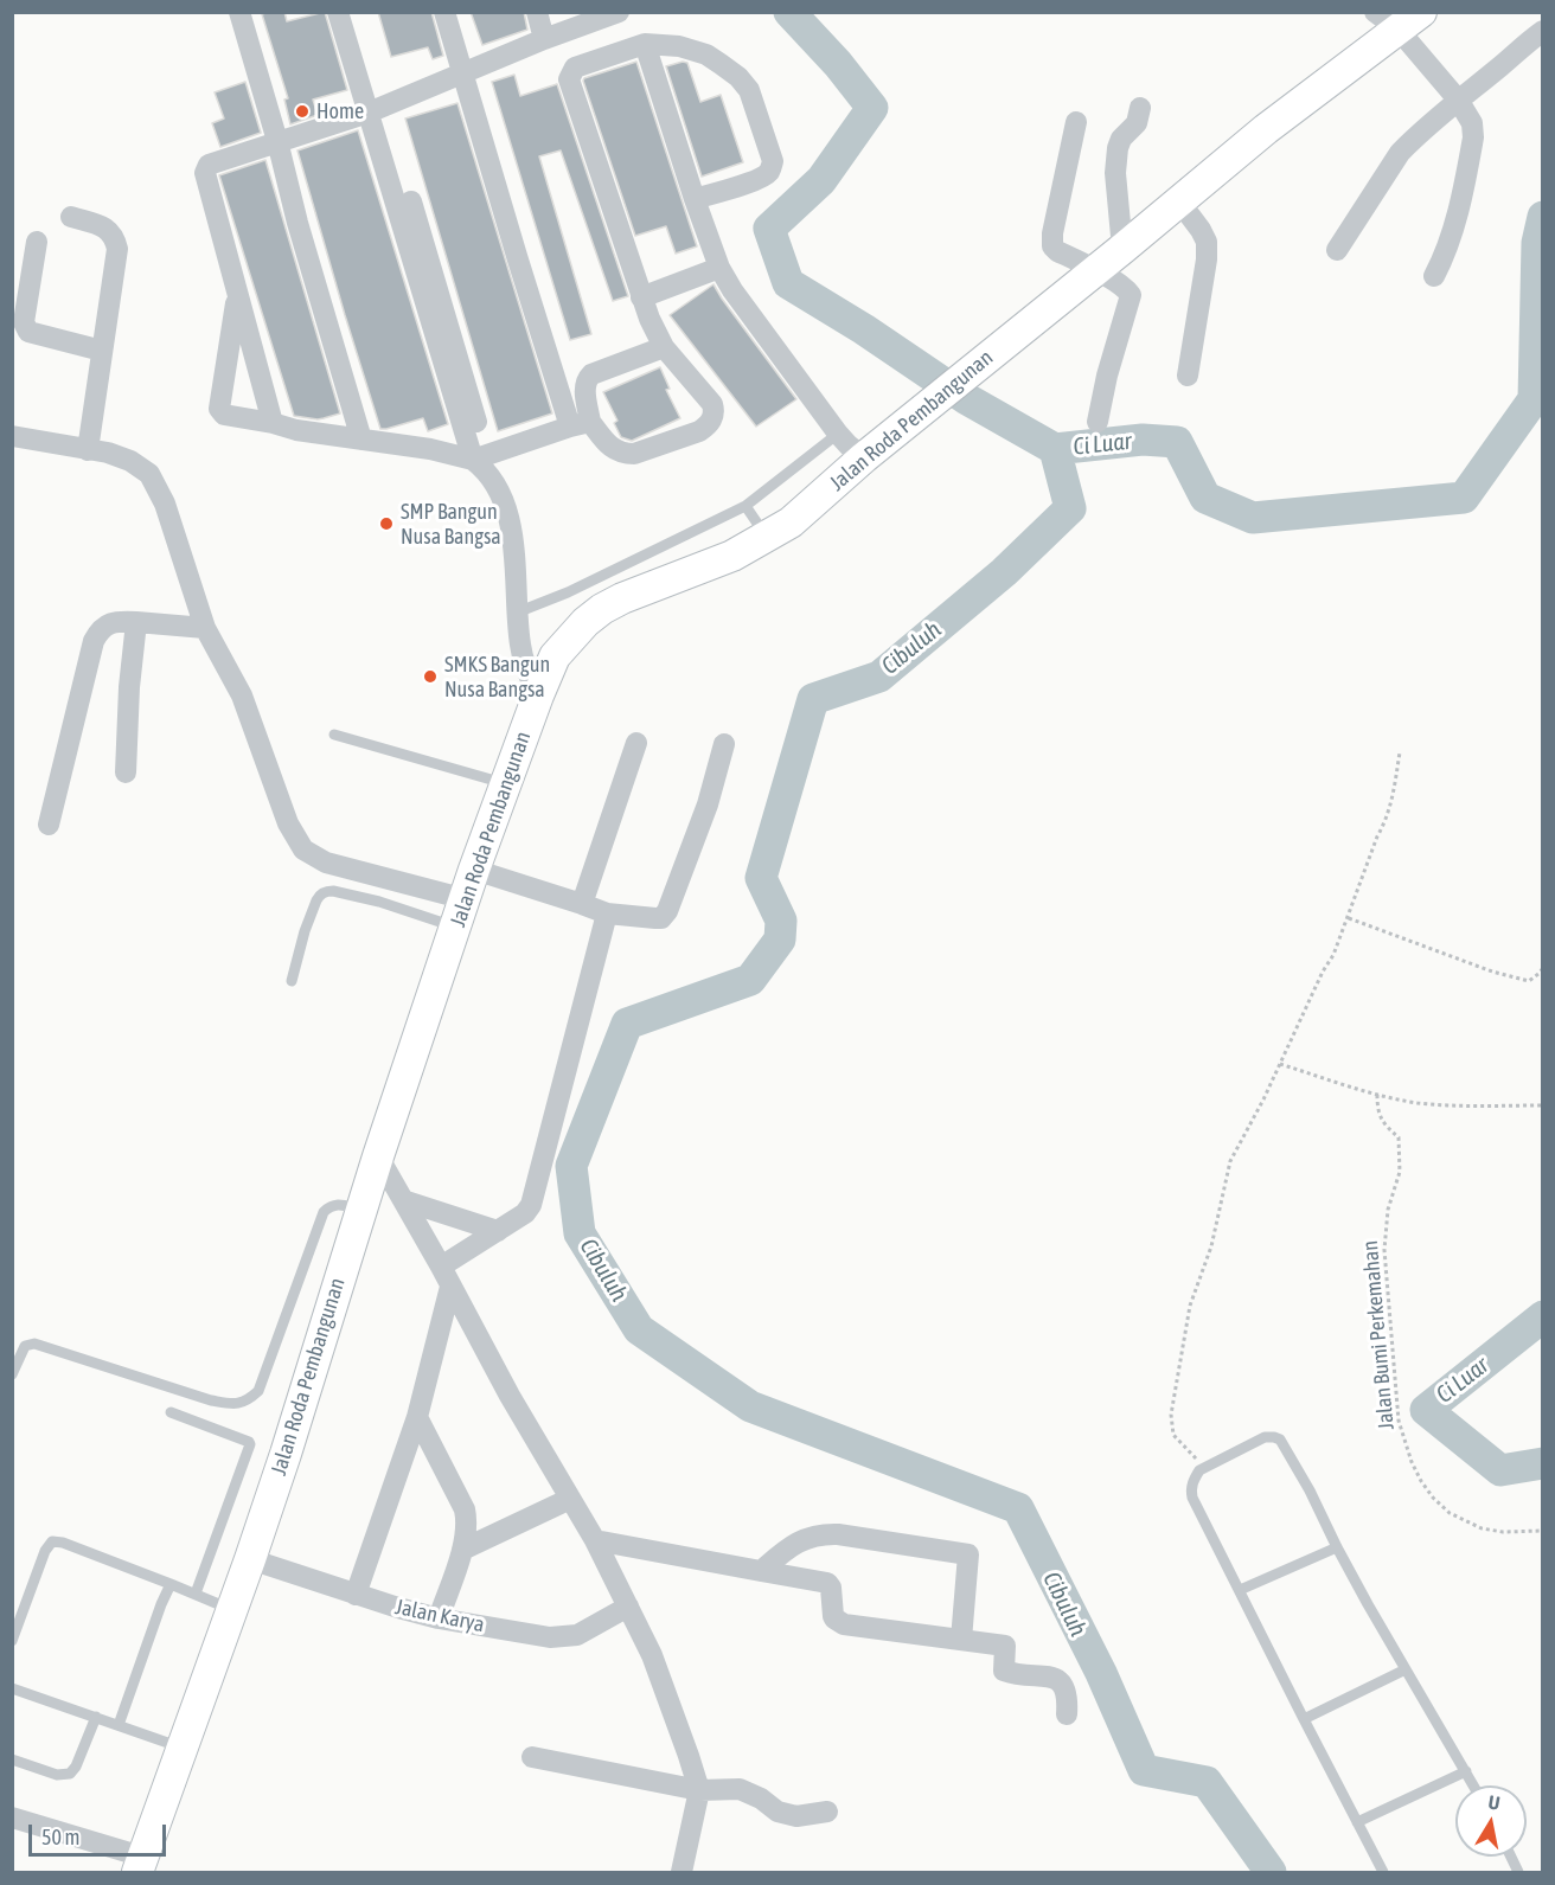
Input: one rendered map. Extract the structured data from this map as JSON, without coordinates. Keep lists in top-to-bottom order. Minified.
{"streets":{"street":["Jalan Roda Pembangunan","Jalan Karya"],"path":["Jalan Bumi Perkemahan"]},"crossings":[["Jalan Roda Pembangunan","Jalan Karya"]],"water":["Ci Luar","Cibuluh"],"places":["Home","SMP Bangun Nusa Bangsa","SMKS Bangun Nusa Bangsa"],"scale_bar":"50 m","north":"top"}
